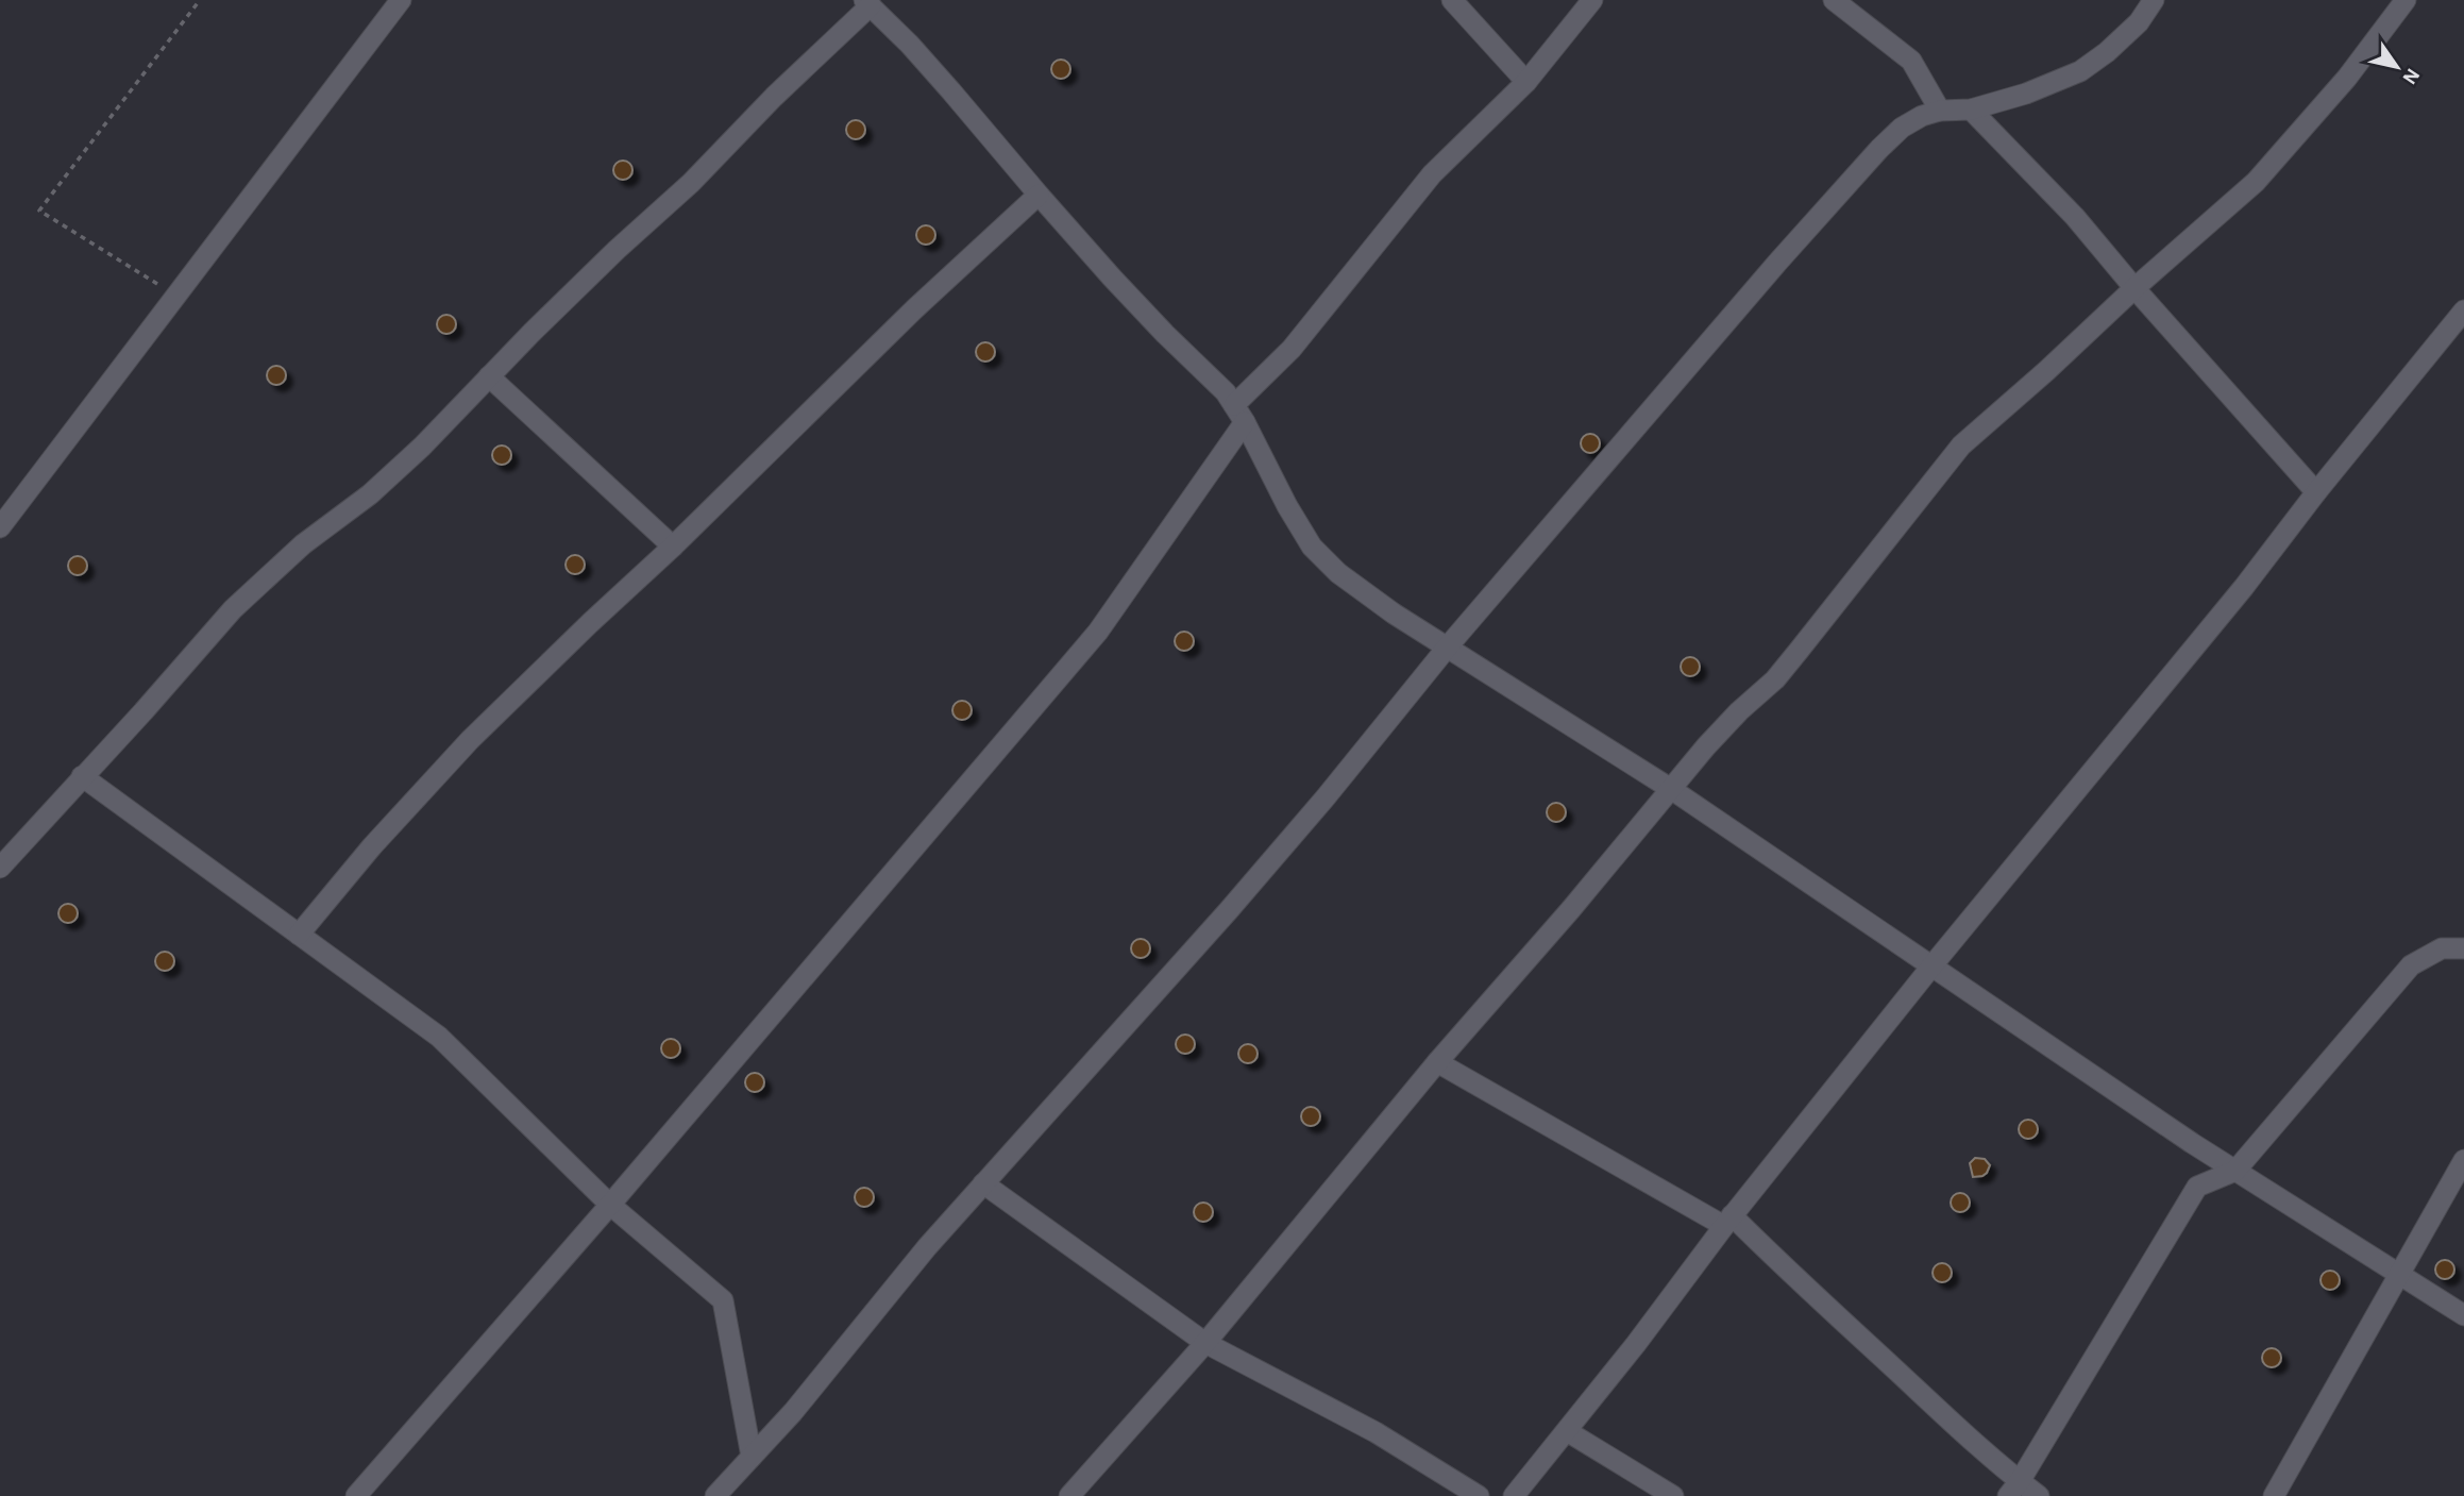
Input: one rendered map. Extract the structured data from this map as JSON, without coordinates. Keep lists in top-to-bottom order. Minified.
{"north":"bottom right"}
